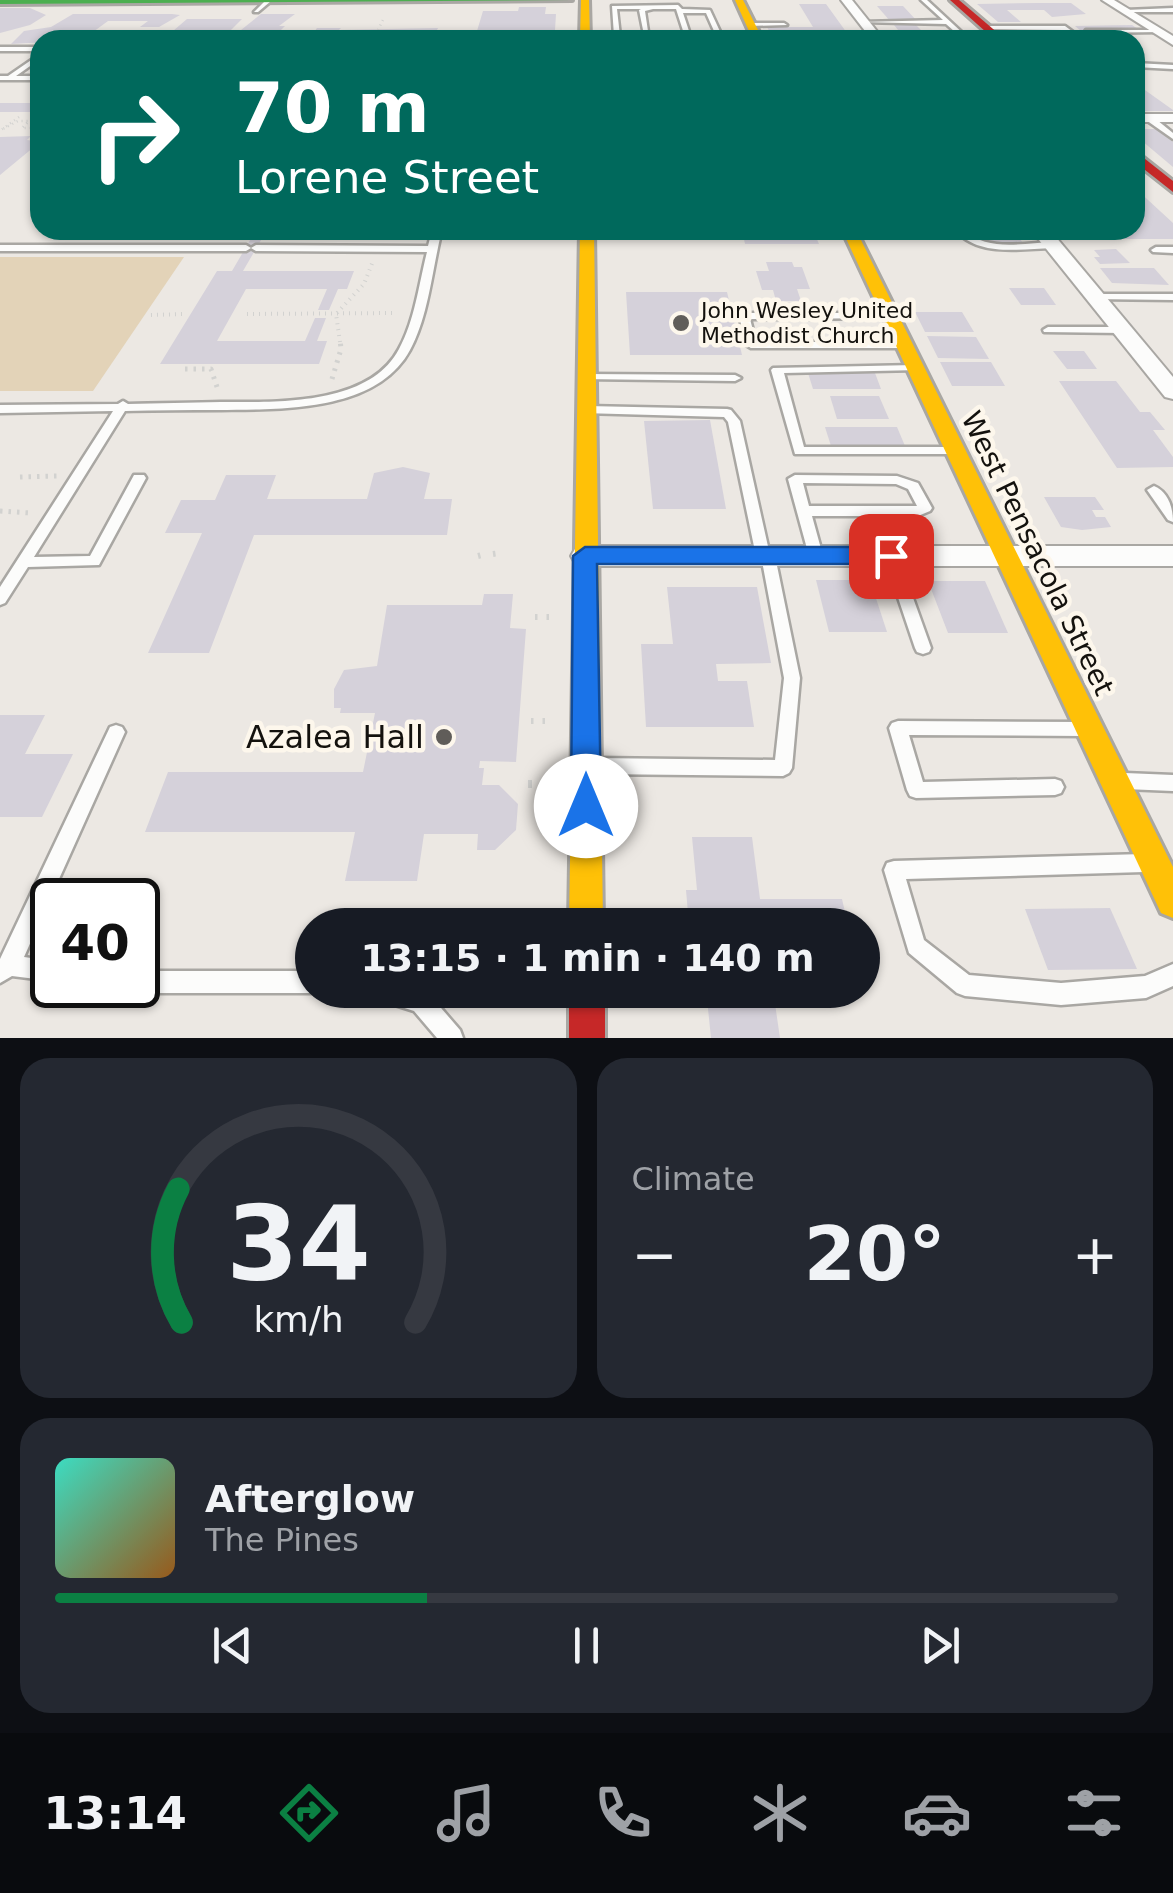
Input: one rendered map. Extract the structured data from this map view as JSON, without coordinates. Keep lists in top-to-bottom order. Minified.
{"streets":{"street":["West Pensacola Street"]},"places":["John Wesley United Methodist Church","Azalea Hall"],"page":{"turn":["70 m","Lorene Street"],"limit":"40","trip":"13:15 · 1 min · 140 m","tile":"Climate","heat":["−","20°","+"],"song":["Afterglow","The Pines"],"tabs":"13:14","gauge":["34","km/h"]}}
